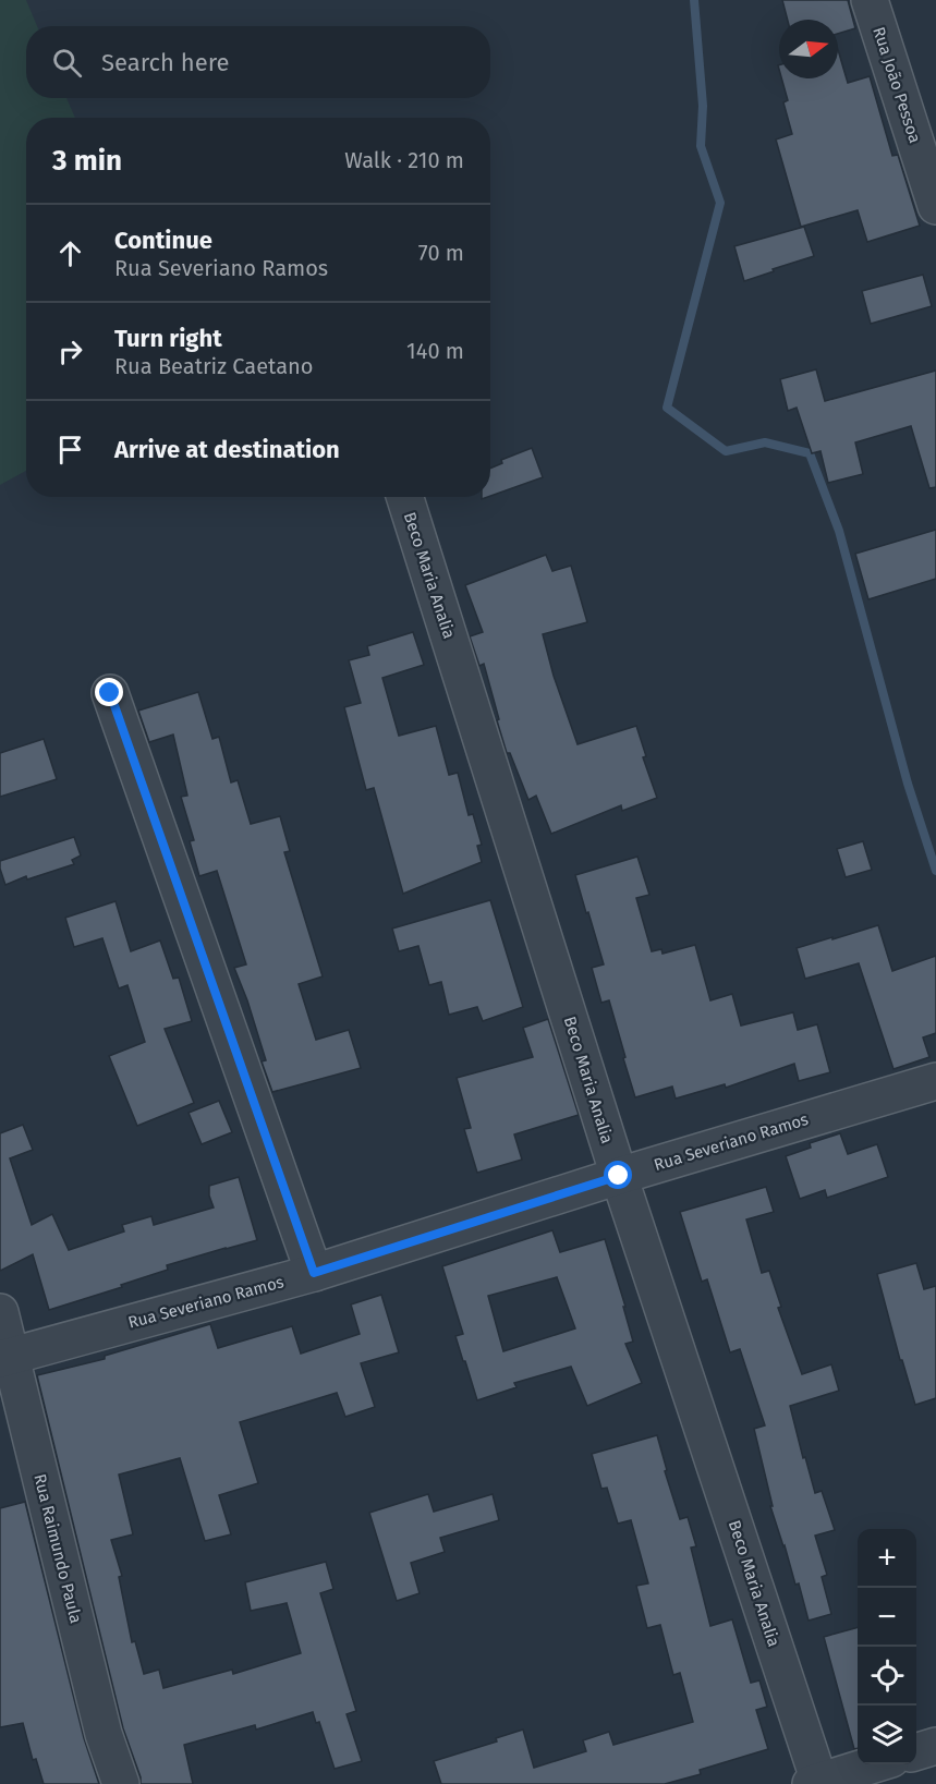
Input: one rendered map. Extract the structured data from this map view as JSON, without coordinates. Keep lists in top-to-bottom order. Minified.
{"streets":{"street":["Rua João Pessoa","Beco Maria Analia","Rua Severiano Ramos","Rua Raimundo Paula"]},"crossings":[["Beco Maria Analia","Rua Severiano Ramos"],["Rua Severiano Ramos","Rua Raimundo Paula"]],"north":"right","page":{"search":"Search here","heading":["3 min","Walk · 210 m"],"list":[["Continue","Rua Severiano Ramos","70 m"],["Turn right","Rua Beatriz Caetano","140 m"],"Arrive at destination"],"map_buttons":["+","−"]}}
